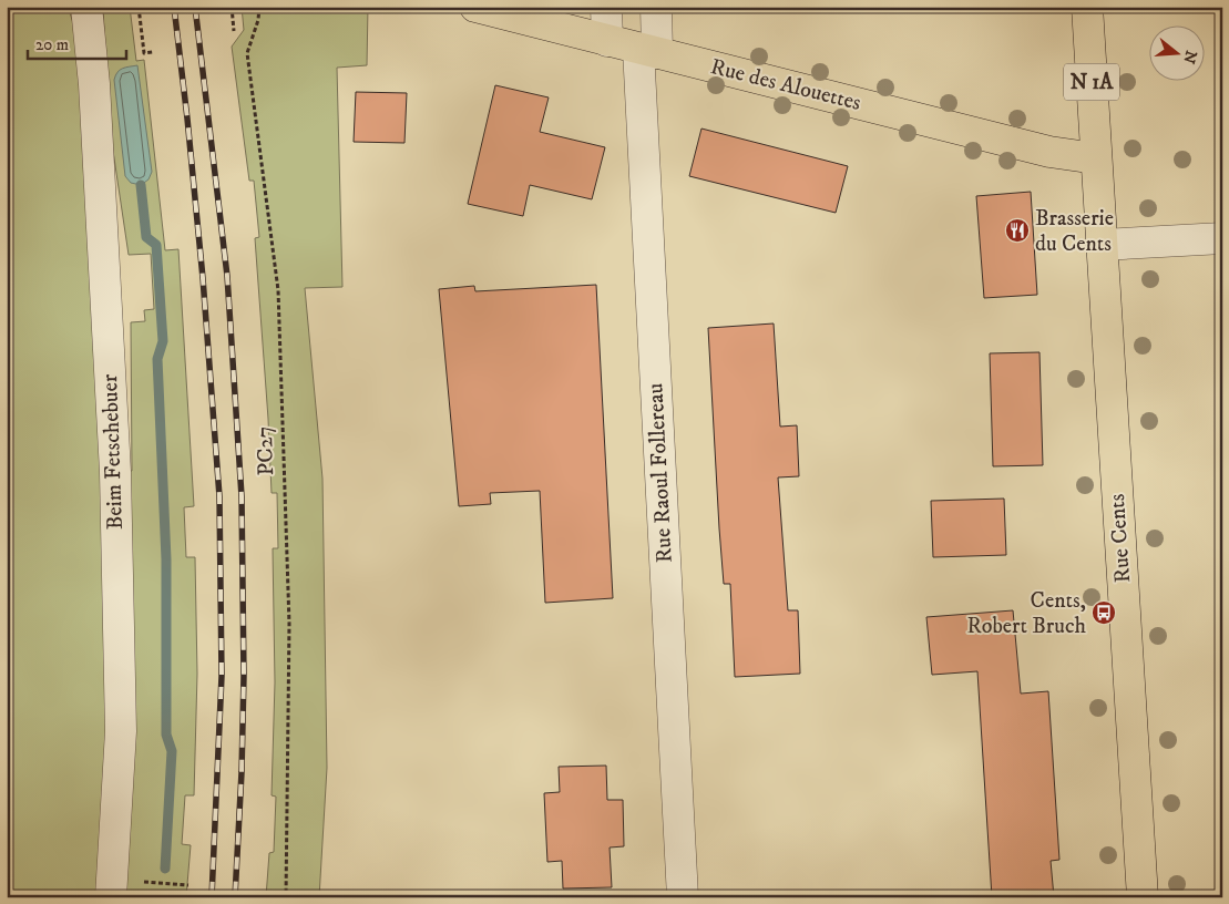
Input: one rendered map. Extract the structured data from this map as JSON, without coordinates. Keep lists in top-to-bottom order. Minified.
{"streets":{"main road":["N 1A","Rue des Alouettes","Rue Cents"],"street":["Beim Fetschebuer","Rue Raoul Follereau"],"path":["PC27"]},"crossings":[["N 1A","Rue des Alouettes"],["N 1A","Rue Cents"],["Rue des Alouettes","Rue Raoul Follereau"]],"places":{"restaurant":["Brasserie du Cents"],"bus stop":["Cents, Robert Bruch"]},"scale_bar":"20 m","north":"right"}
